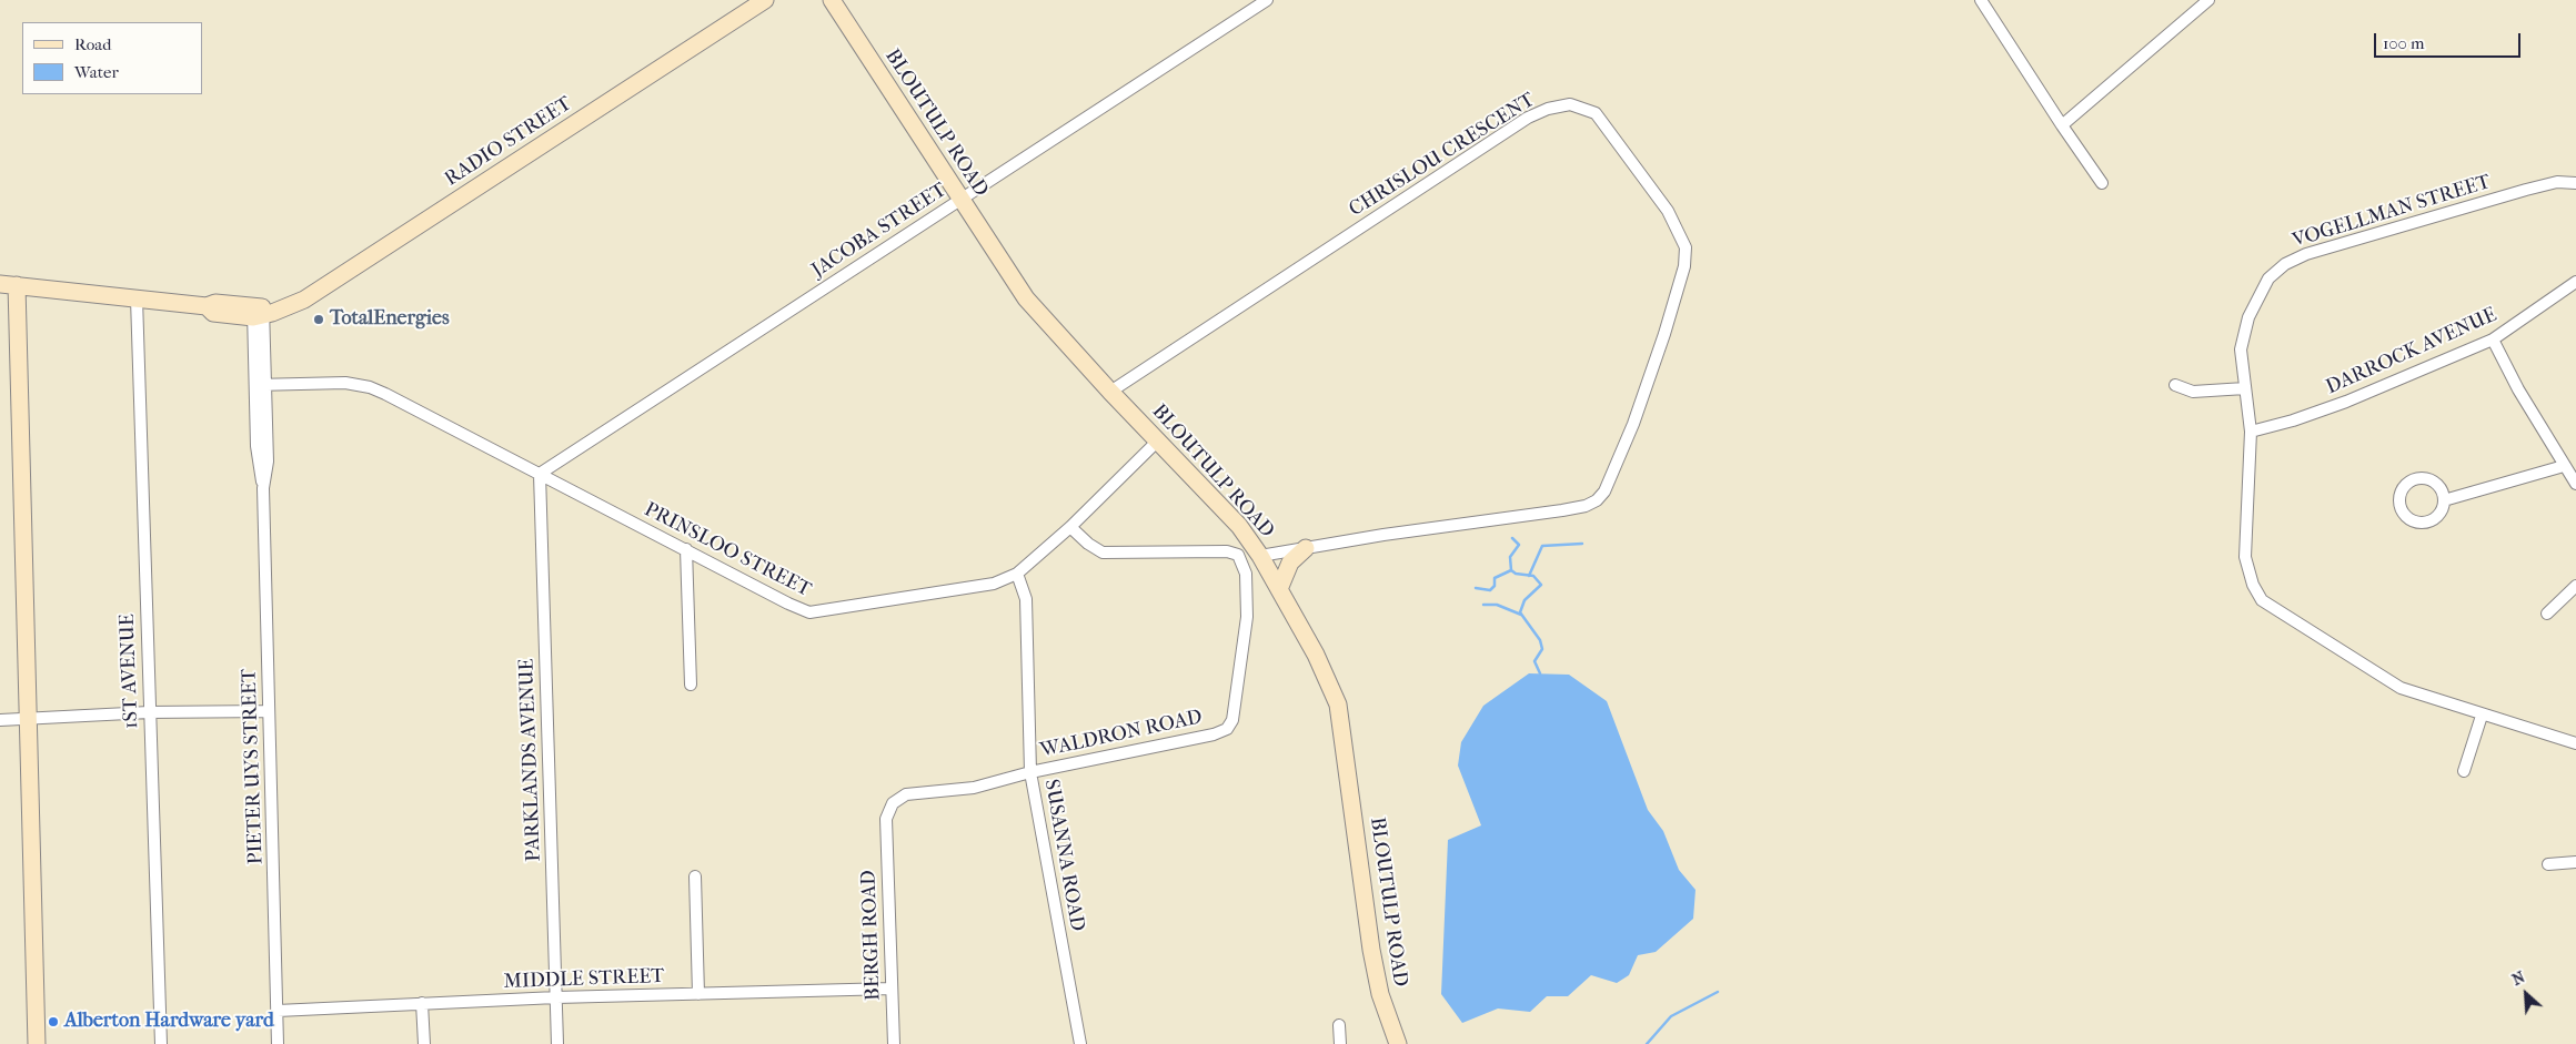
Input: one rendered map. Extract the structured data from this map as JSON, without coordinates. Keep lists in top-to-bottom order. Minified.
{"streets":{"street":["BLOUTULP ROAD","RADIO STREET","CHRISLOU CRESCENT","VOGELLMAN STREET","JACOBA STREET","DARROCK AVENUE","PRINSLOO STREET","1ST AVENUE","WALDRON ROAD","PARKLANDS AVENUE","PIETER UYS STREET","SUSANNA ROAD","BERGH ROAD","MIDDLE STREET"]},"crossings":[["BLOUTULP ROAD","CHRISLOU CRESCENT"],["BLOUTULP ROAD","JACOBA STREET"],["BLOUTULP ROAD","PRINSLOO STREET"],["RADIO STREET","PIETER UYS STREET"],["VOGELLMAN STREET","DARROCK AVENUE"],["JACOBA STREET","PRINSLOO STREET"],["JACOBA STREET","PARKLANDS AVENUE"],["PRINSLOO STREET","WALDRON ROAD"],["PRINSLOO STREET","PARKLANDS AVENUE"],["PRINSLOO STREET","PIETER UYS STREET"],["PRINSLOO STREET","SUSANNA ROAD"],["WALDRON ROAD","SUSANNA ROAD"],["WALDRON ROAD","BERGH ROAD"],["PARKLANDS AVENUE","MIDDLE STREET"],["PIETER UYS STREET","MIDDLE STREET"],["BERGH ROAD","MIDDLE STREET"]],"places":["TotalEnergies","Alberton Hardware yard"],"legend":["Road","Water"],"scale_bar":"100 m","north":"top left"}
